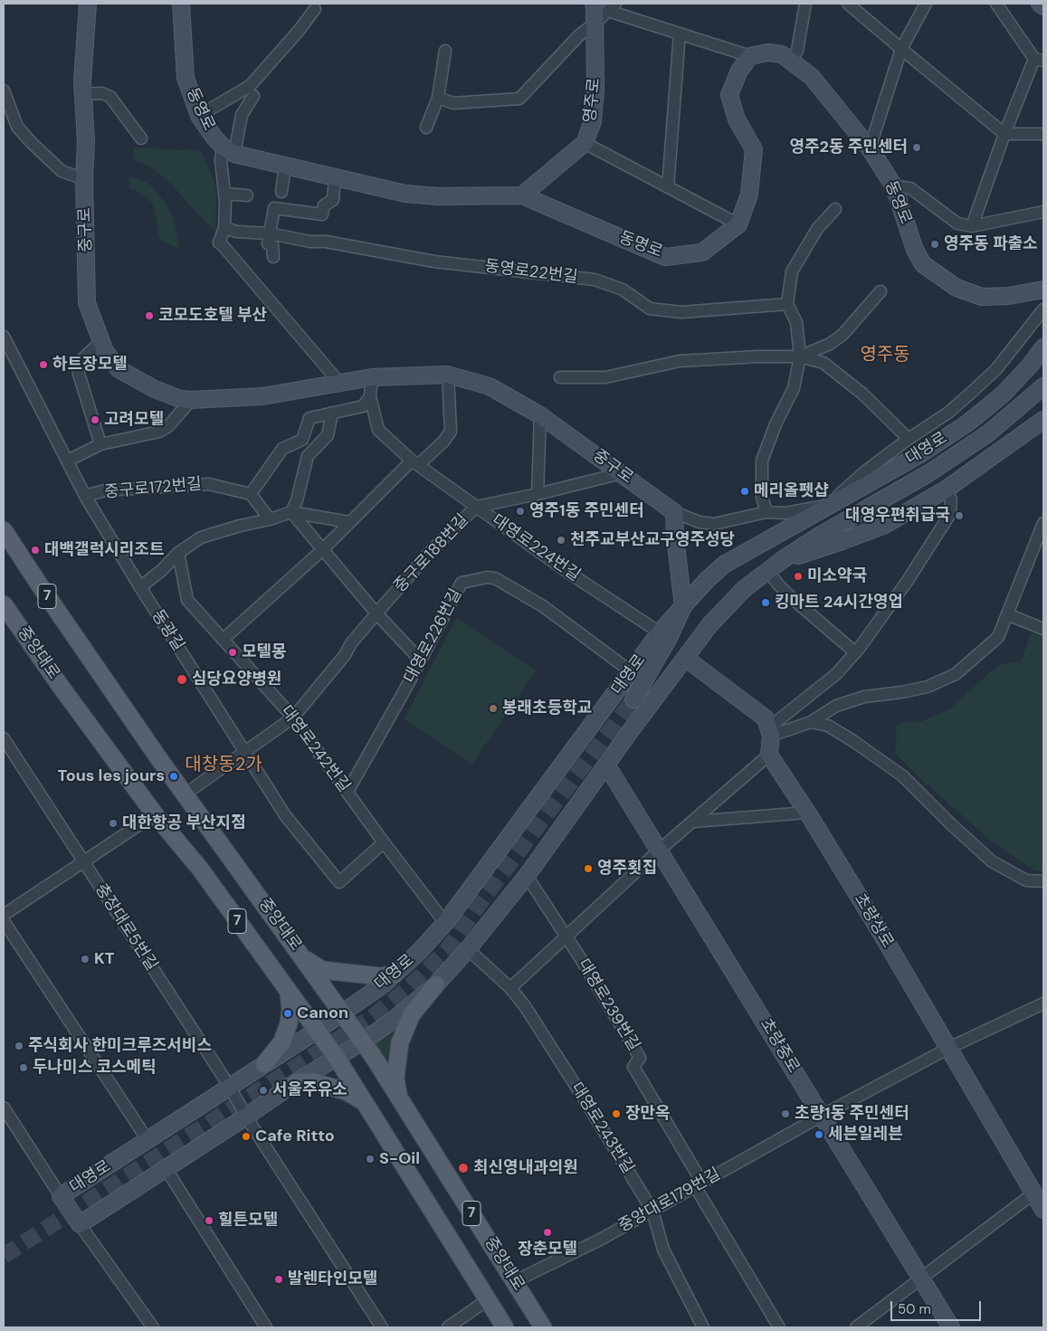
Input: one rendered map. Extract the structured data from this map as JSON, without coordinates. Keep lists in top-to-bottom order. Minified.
{"streets":{"main road":["영주로","동영로","중구로","동명로","대영로","7","중앙대로","초량상로","초량중로"],"street":["동영로22번길","중구로172번길","대영로224번길","중구로188번길","동광길","대영로226번길","대영로242번길","충장대로5번길","대영로239번길","대영로243번길","중앙대로179번길"]},"crossings":[["영주로","동명로"],["중구로","중구로188번길"],["대영로","대영로224번길"],["대영로","대영로226번길"],["대영로","중앙대로"],["대영로","대영로242번길"],["대영로","충장대로5번길"],["대영로","대영로239번길"],["대영로","초량중로"],["대영로","대영로243번길"],["중구로172번길","동광길"],["대영로224번길","중구로188번길"],["중구로188번길","동광길"],["중구로188번길","중앙대로"],["중구로188번길","대영로242번길"],["동광길","대영로242번길"],["대영로226번길","대영로242번길"],["중앙대로","중앙대로179번길"],["초량상로","중앙대로179번길"],["대영로239번길","중앙대로179번길"],["초량중로","중앙대로179번길"],["대영로243번길","중앙대로179번길"]],"districts":["영주동","대창동2가"],"places":["영주2동 주민센터","영주동 파출소","코모도호텔 부산","하트장모텔","고려모텔","메리올펫샵","영주1동 주민센터","대영우편취급국","천주교부산교구영주성당","대백갤럭시리조트","미소약국","킹마트 24시간영업","모텔몽","심당요양병원","봉래초등학교","Tous les jours","대한항공 부산지점","영주횟집","KT","Canon","주식회사 한미크루즈서비스","두나미스 코스메틱","서울주유소","장만옥","초량1동 주민센터","세븐일레븐","Cafe Ritto","S-Oil","최신영내과의원","힐튼모텔","장춘모텔","발렌타인모텔"],"scale_bar":"50 m"}
